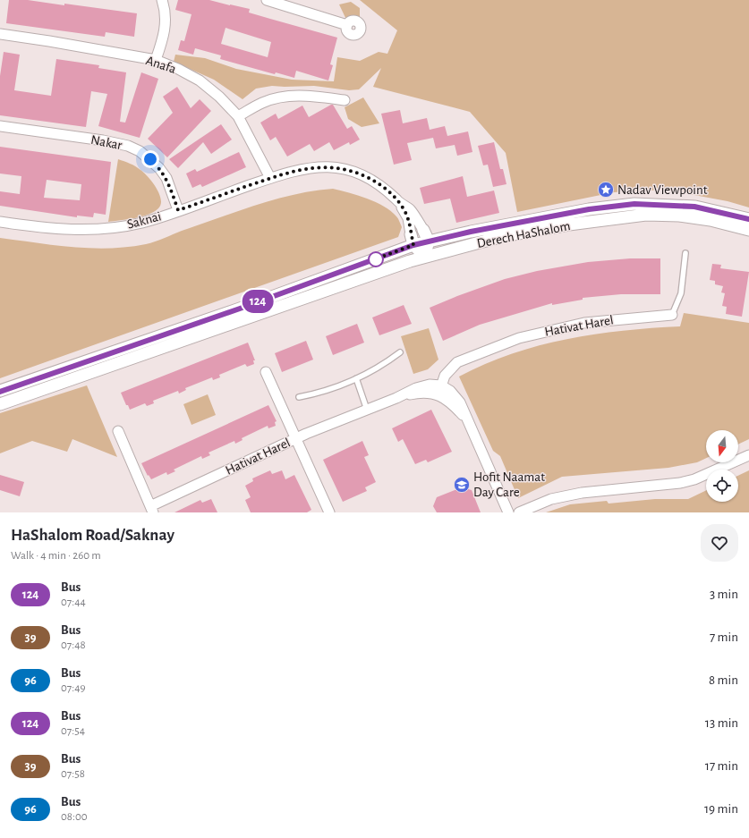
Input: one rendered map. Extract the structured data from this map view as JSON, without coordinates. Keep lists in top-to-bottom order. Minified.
{"streets":{"street":["Anafa","Nakar","Saknai","Derech HaShalom","Hativat Harel"]},"crossings":[["Anafa","Saknai"],["Nakar","Saknai"]],"places":{"place":["Nadav Viewpoint"],"school or university":["Hofit Naamat Day Care"]},"lines":["bus line 124"],"north":"bottom","page":{"on_map":"124","heading":["HaShalom Road/Saknay","Walk · 4 min · 260 m"],"list":[{"mark":"124","name":"Bus","note":"07:44","value":"3 min"},{"mark":"39","name":"Bus","note":"07:48","value":"7 min"},{"mark":"96","name":"Bus","note":"07:49","value":"8 min"},{"mark":"124","name":"Bus","note":"07:54","value":"13 min"},{"mark":"39","name":"Bus","note":"07:58","value":"17 min"},{"mark":"96","name":"Bus","note":"08:00","value":"19 min"}]}}
